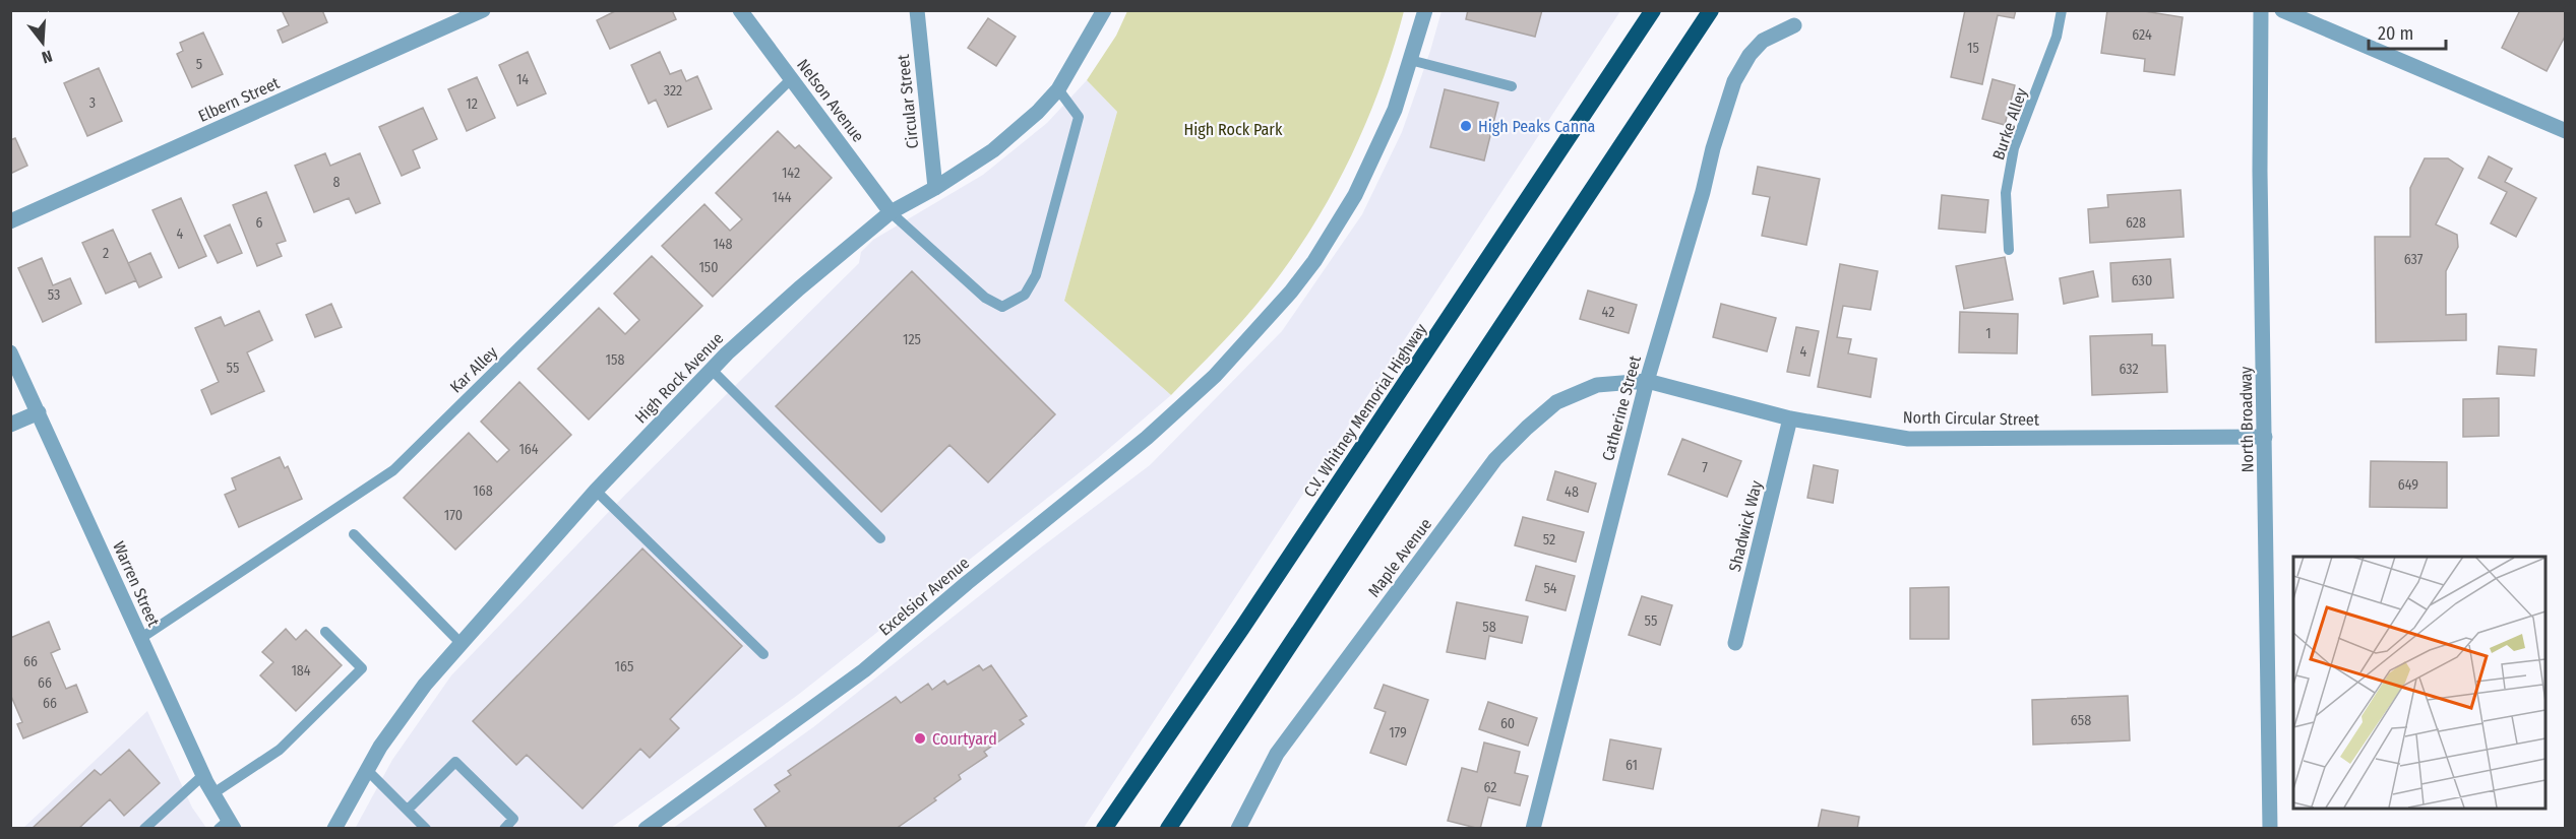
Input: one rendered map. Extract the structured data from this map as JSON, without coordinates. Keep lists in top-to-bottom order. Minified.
{"streets":{"highway":["C.V. Whitney Memorial Highway"],"street":["Elbern Street","Nelson Avenue","Circular Street","High Rock Avenue","Catherine Street","North Circular Street","North Broadway","Shadwick Way","Maple Avenue","Warren Street","Excelsior Avenue"],"lane":["Burke Alley","Kar Alley"]},"crossings":[["Nelson Avenue","Kar Alley"],["Nelson Avenue","High Rock Avenue"],["Circular Street","High Rock Avenue"],["Kar Alley","Warren Street"],["Catherine Street","North Circular Street"],["Catherine Street","Maple Avenue"],["North Circular Street","North Broadway"],["North Circular Street","Shadwick Way"],["North Circular Street","Maple Avenue"]],"parks":["High Rock Park"],"places":["High Peaks Canna","Courtyard"],"house_numbers":["624","15","5","14","322","3","12","142","8","144","6","628","4","148","2","637","150","630","53","42","1","125","4","158","55","632","164","7","649","168","48","170","52","54","55","58","66","165","184","66","66","658","60","179","61","62"],"scale_bar":"20 m","north":"bottom"}
